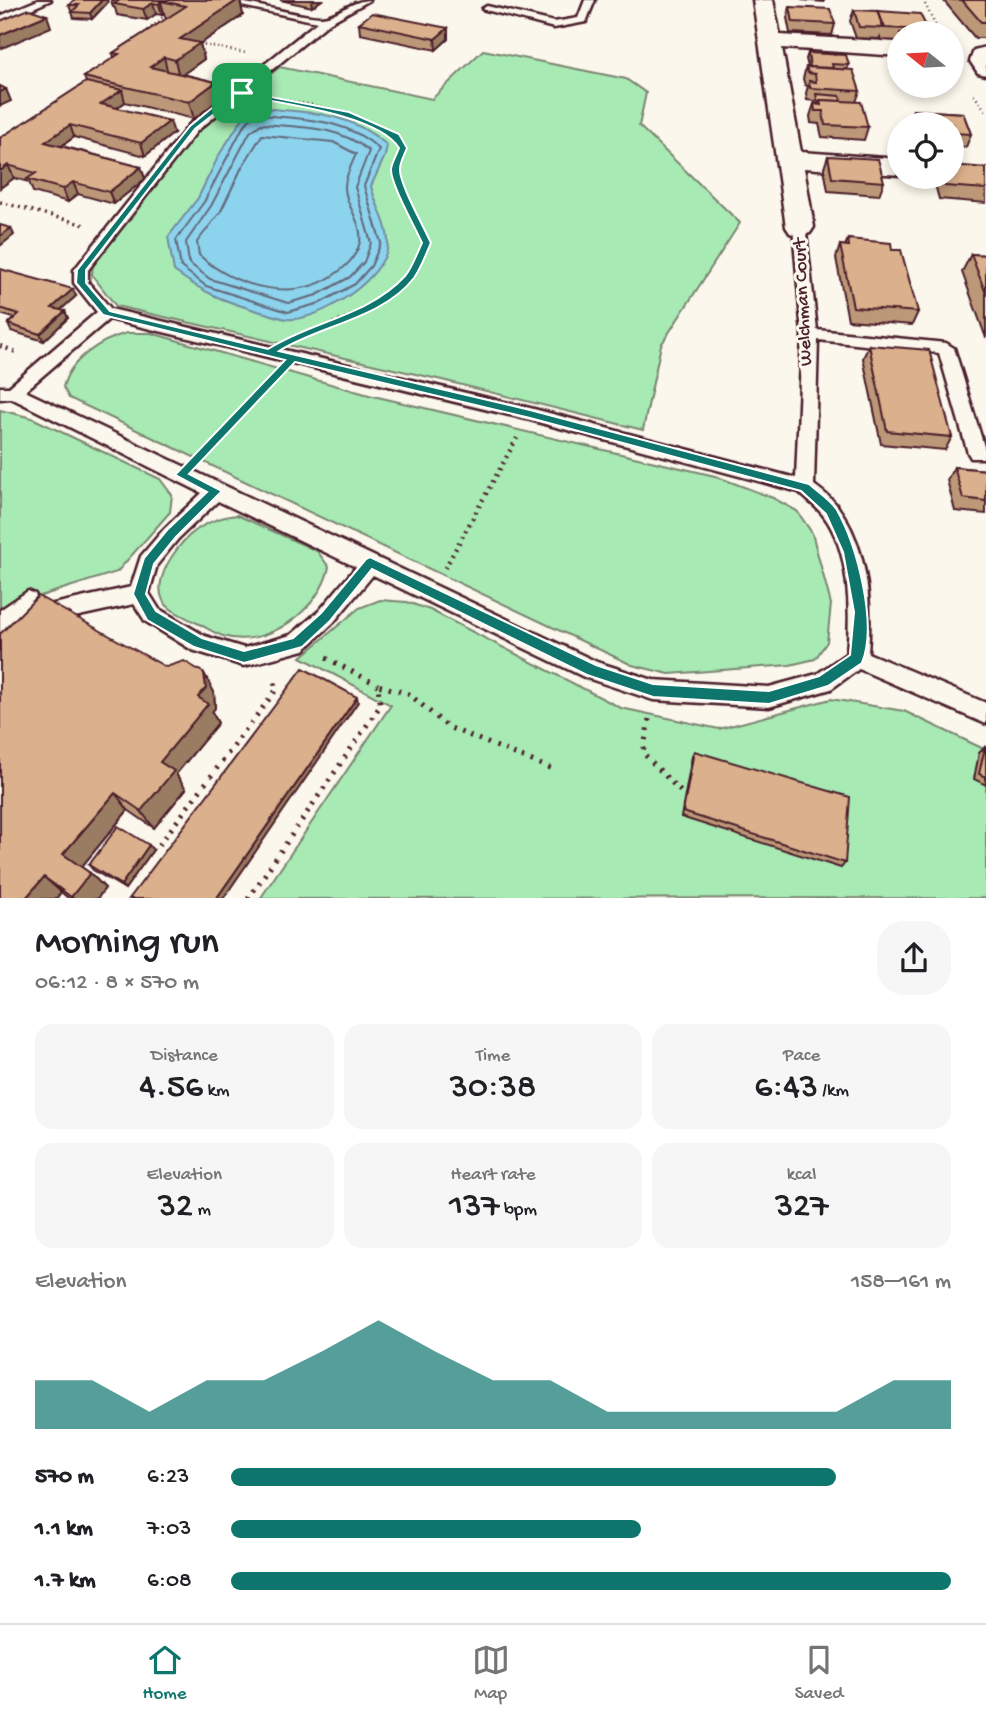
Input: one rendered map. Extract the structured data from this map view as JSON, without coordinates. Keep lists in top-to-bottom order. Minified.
{"streets":{"street":["Welchman Court"]},"north":"left","page":{"heading":["Morning run","06:12 · 8 × 570 m"],"stats":[["Distance","4.56 km"],["Time","30:38"],["Pace","6:43 /km"],["Elevation","32 m"],["Heart rate","137 bpm"],["kcal","327"]],"chart":["Elevation","158–161 m"],"list":[{"name":"570 m","note":"6:23"},{"name":"1.1 km","note":"7:03"},{"name":"1.7 km","note":"6:08"}],"tabs":["Home","Map","Saved"]}}
